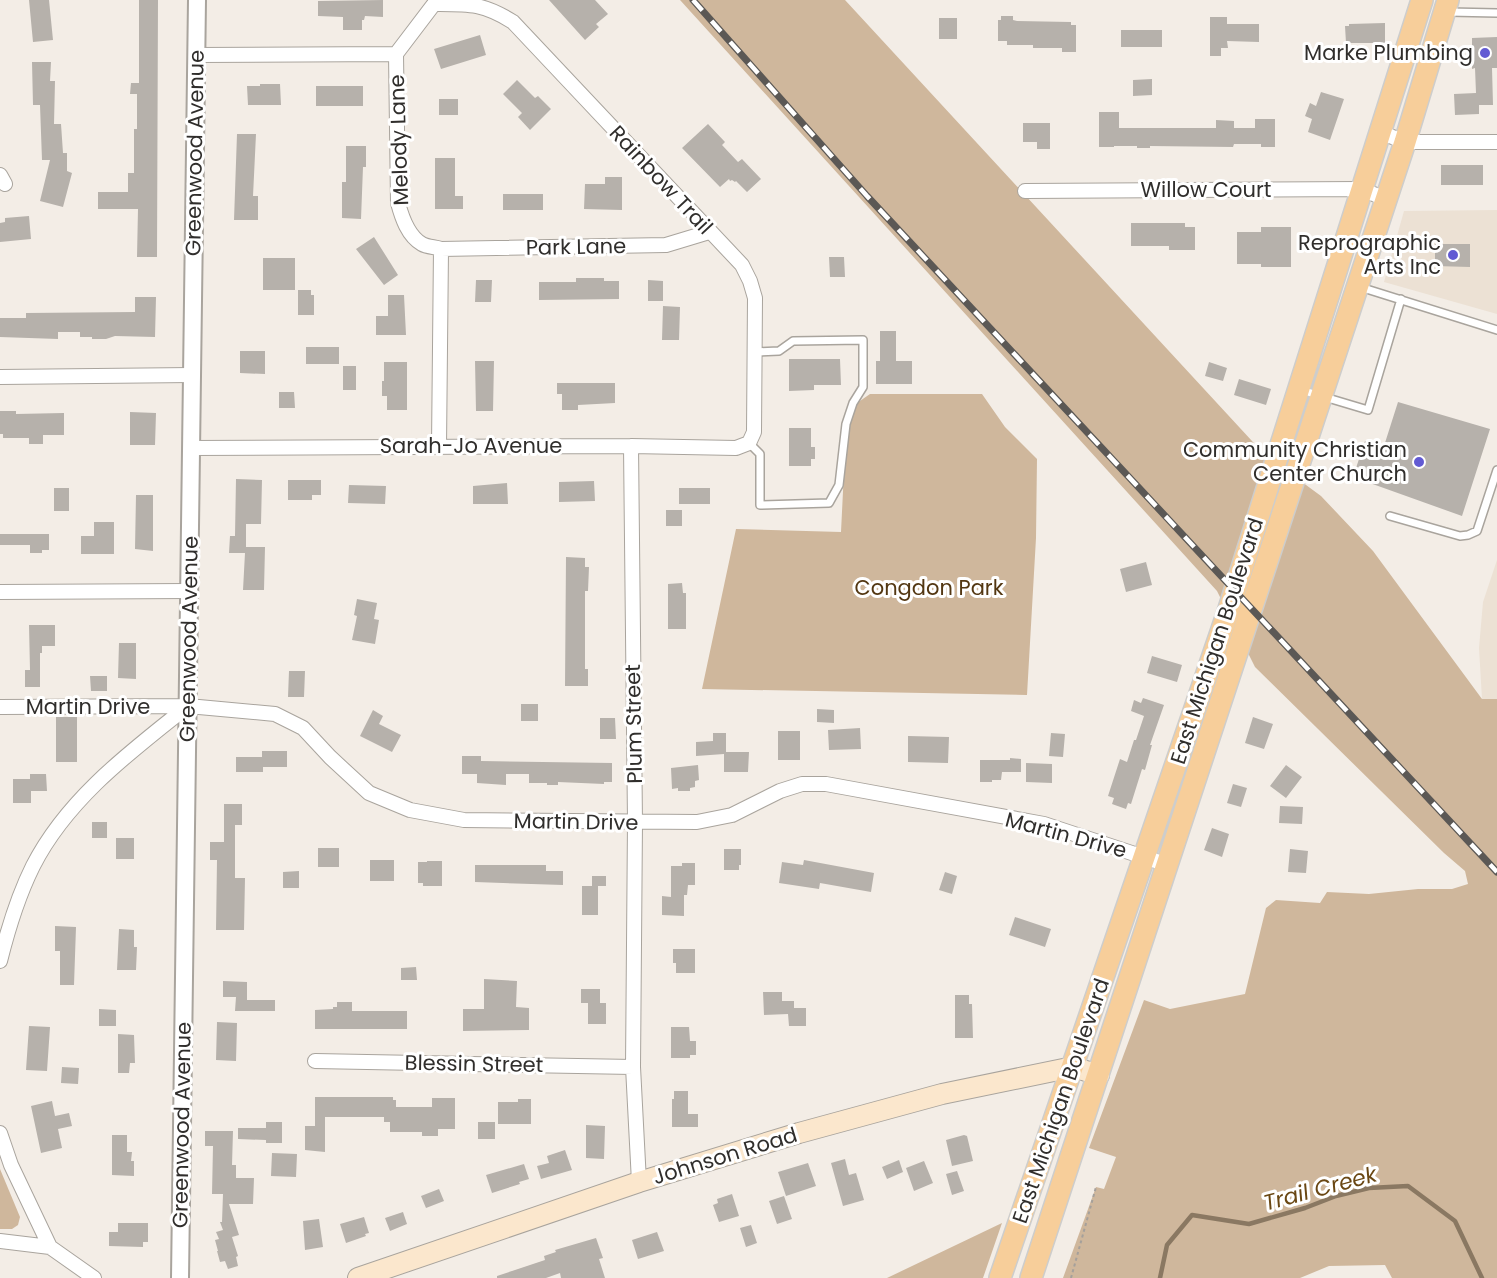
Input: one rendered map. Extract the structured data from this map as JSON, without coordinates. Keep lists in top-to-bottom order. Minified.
{"streets":{"main road":["East Michigan Boulevard","Johnson Road"],"street":["Melody Lane","Greenwood Avenue","Rainbow Trail","Willow Court","Park Lane","Sarah-Jo Avenue","Martin Drive","Plum Street","Blessin Street"]},"crossings":[["Melody Lane","Rainbow Trail"],["Melody Lane","Park Lane"],["Greenwood Avenue","Sarah-Jo Avenue"],["Greenwood Avenue","Martin Drive"],["Rainbow Trail","Park Lane"],["Rainbow Trail","Sarah-Jo Avenue"],["Willow Court","East Michigan Boulevard"],["Sarah-Jo Avenue","Plum Street"],["East Michigan Boulevard","Martin Drive"],["East Michigan Boulevard","Johnson Road"],["Martin Drive","Plum Street"],["Plum Street","Blessin Street"],["Plum Street","Johnson Road"]],"water":["Trail Creek"],"parks":["Congdon Park"],"places":["Marke Plumbing","Reprographic Arts Inc","Community Christian Center Church"]}
